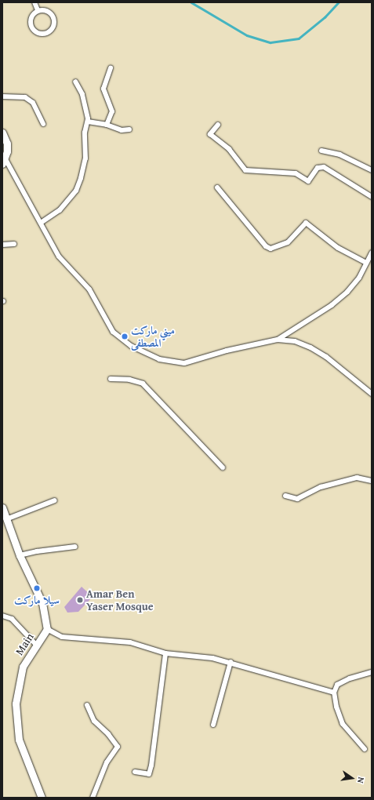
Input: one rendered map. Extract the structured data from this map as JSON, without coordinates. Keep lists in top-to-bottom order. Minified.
{"streets":{"main road":["Main"]},"places":["ميني ماركت المصطفى","سيلا ماركت","Amar Ben Yaser Mosque"],"north":"right"}
